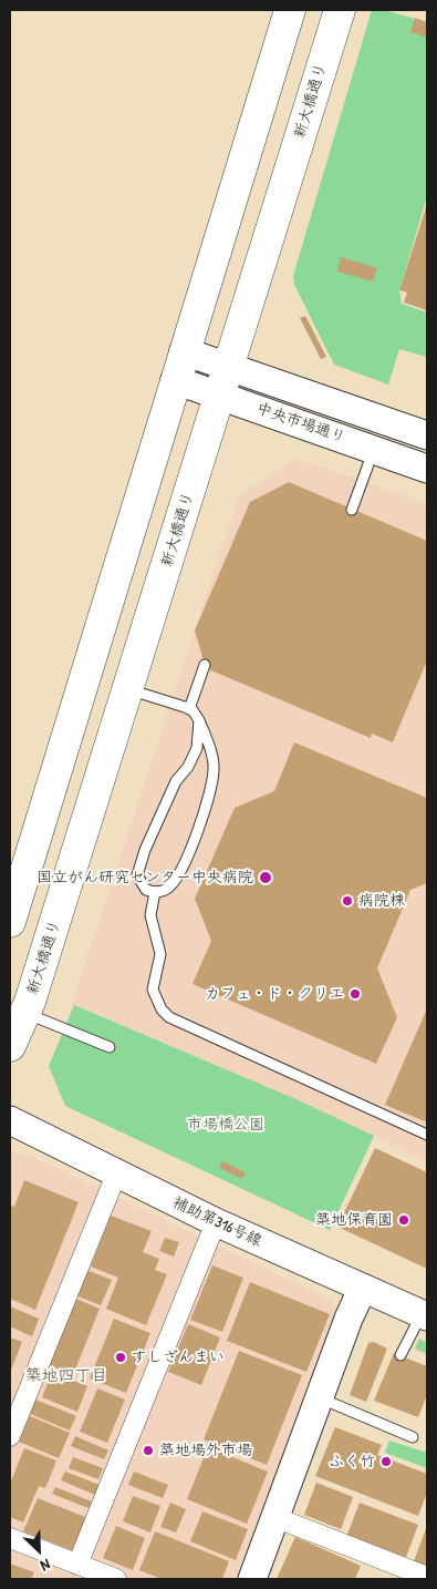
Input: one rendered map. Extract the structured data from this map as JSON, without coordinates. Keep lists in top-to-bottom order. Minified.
{"streets":{"main road":["新大橋通り"],"street":["中央市場通り","補助第316号線"]},"crossings":[["新大橋通り","中央市場通り"]],"districts":["築地四丁目"],"parks":["市場橋公園"],"places":["国立がん研究センター中央病院","病院棟","カフェ・ド・クリエ","築地保育園","すしざんまい","築地場外市場","ふく竹"],"north":"bottom right"}
